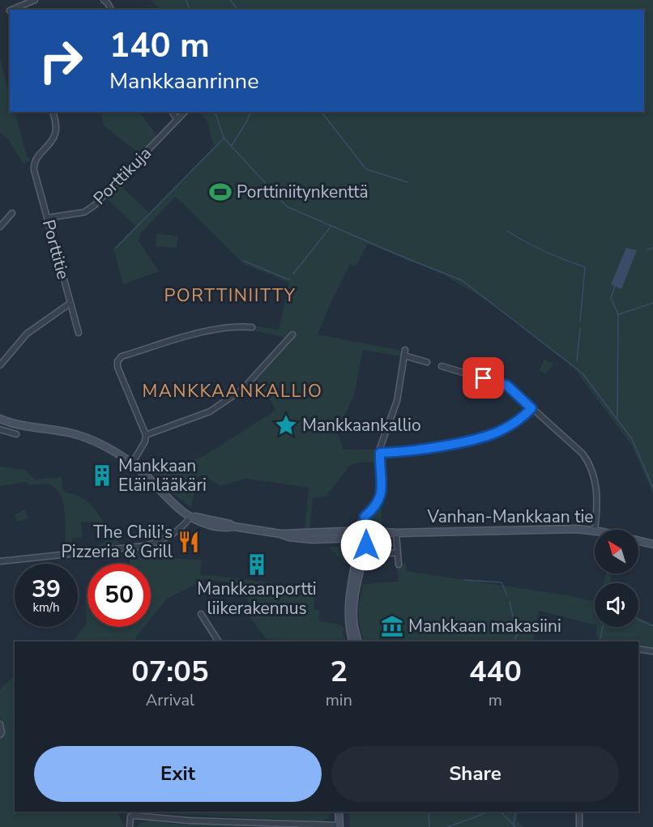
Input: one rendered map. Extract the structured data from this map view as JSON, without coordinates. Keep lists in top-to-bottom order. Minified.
{"streets":{"main road":["Vanhan-Mankkaan tie"],"street":["Porttikuja","Porttitie"]},"crossings":[["Porttikuja","Porttitie"]],"districts":["PORTTINIITTY","MANKKAANKALLIO"],"places":{"sports":["Porttiniitynkenttä"],"place":["Mankkaankallio"],"building":["Mankkaan Eläinlääkäri","Mankkaanportti liikerakennus"],"restaurant":["The Chili's Pizzeria & Grill"],"museum":["Mankkaan makasiini"]},"north":"top left","page":{"turn":["140 m","Mankkaanrinne"],"speed":"39 km/h","limit":"50","eta":["07:05","Arrival","2","min","440","m"],"buttons":["Exit","Share"]}}
